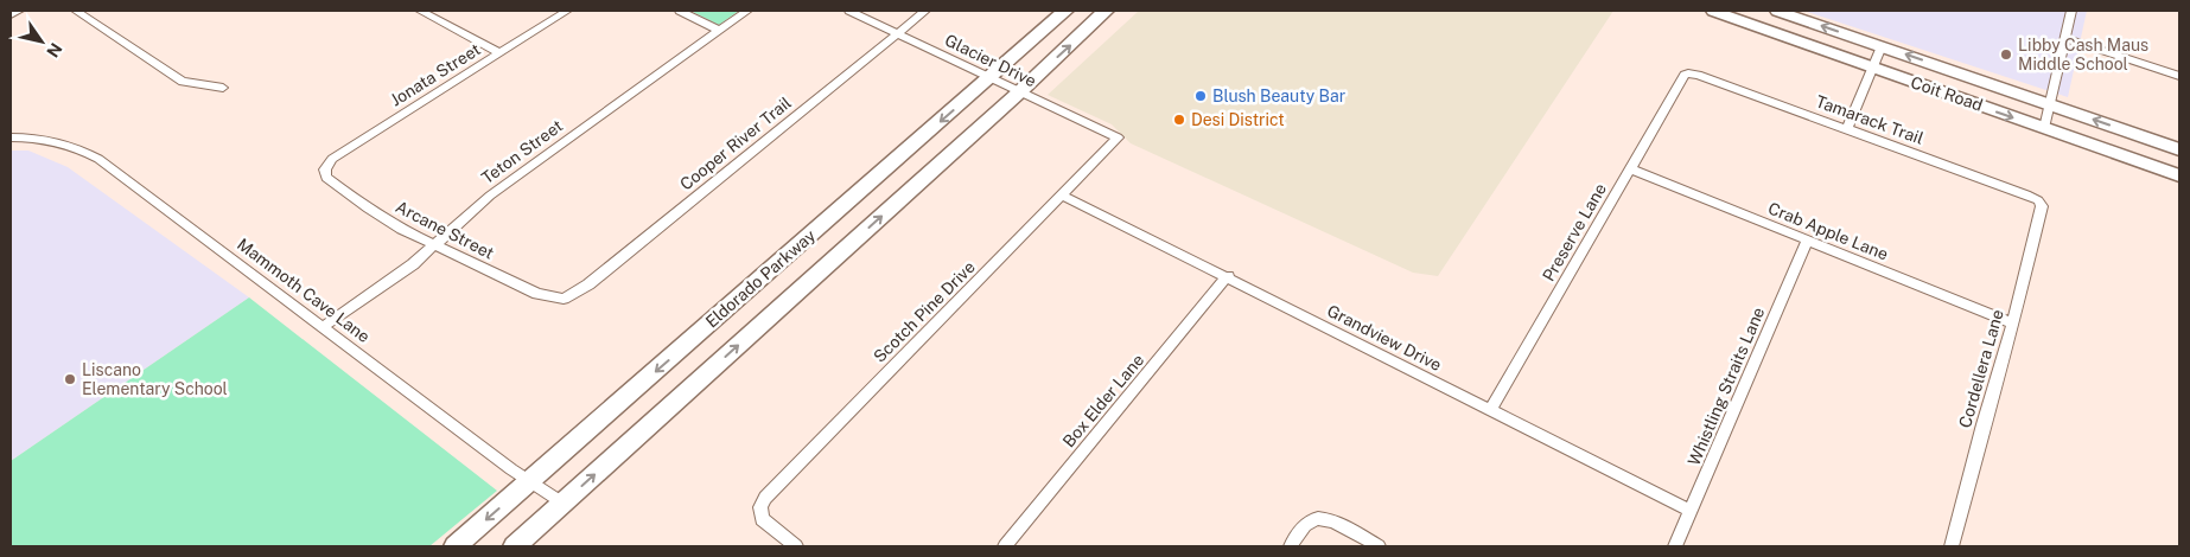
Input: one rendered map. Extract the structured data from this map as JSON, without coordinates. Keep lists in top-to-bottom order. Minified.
{"streets":{"main road":["Coit Road","Eldorado Parkway"],"street":["Glacier Drive","Jonata Street","Tamarack Trail","Cooper River Trail","Teton Street","Arcane Street","Crab Apple Lane","Preserve Lane","Mammoth Cave Lane","Scotch Pine Drive","Grandview Drive","Cordellera Lane","Whistling Straits Lane","Box Elder Lane"]},"crossings":[["Glacier Drive","Cooper River Trail"],["Glacier Drive","Eldorado Parkway"],["Glacier Drive","Scotch Pine Drive"],["Jonata Street","Arcane Street"],["Tamarack Trail","Preserve Lane"],["Tamarack Trail","Cordellera Lane"],["Cooper River Trail","Arcane Street"],["Teton Street","Arcane Street"],["Teton Street","Mammoth Cave Lane"],["Crab Apple Lane","Preserve Lane"],["Crab Apple Lane","Cordellera Lane"],["Crab Apple Lane","Whistling Straits Lane"],["Preserve Lane","Grandview Drive"],["Eldorado Parkway","Mammoth Cave Lane"],["Scotch Pine Drive","Grandview Drive"],["Grandview Drive","Whistling Straits Lane"],["Grandview Drive","Box Elder Lane"]],"places":["Libby Cash Maus Middle School","Blush Beauty Bar","Desi District","Liscano Elementary School"],"north":"bottom right"}
